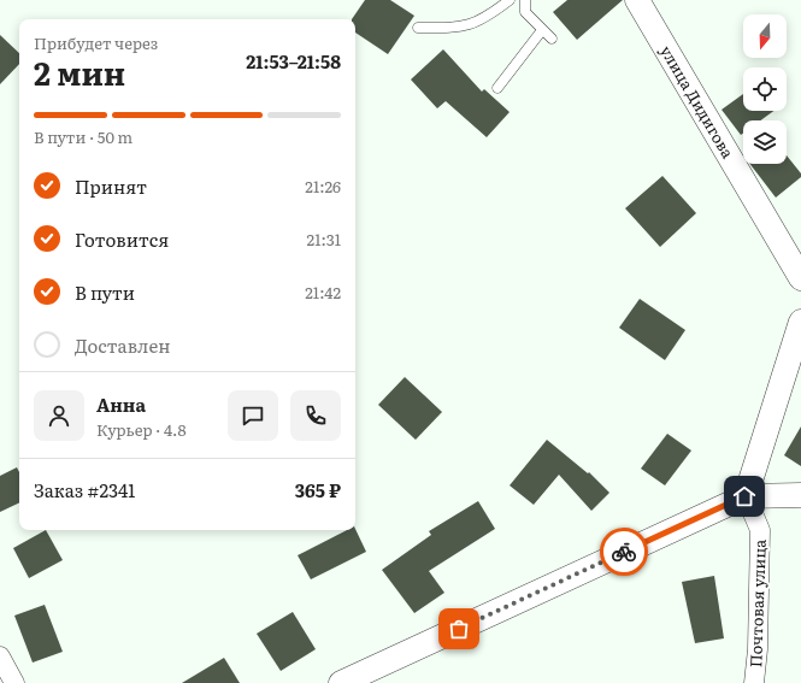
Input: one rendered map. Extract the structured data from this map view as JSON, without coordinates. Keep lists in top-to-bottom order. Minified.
{"streets":{"street":["улица Дидигова","Почтовая улица"]},"north":"bottom","page":{"heading":["2 мин","Прибудет через","21:53–21:58"],"panel":["Анна","Курьер · 4.8","Заказ #2341","365 ₽"],"bar":"В пути · 50 m","list":[["Принят","21:26"],["Готовится","21:31"],["В пути","21:42"],"Доставлен"]}}
